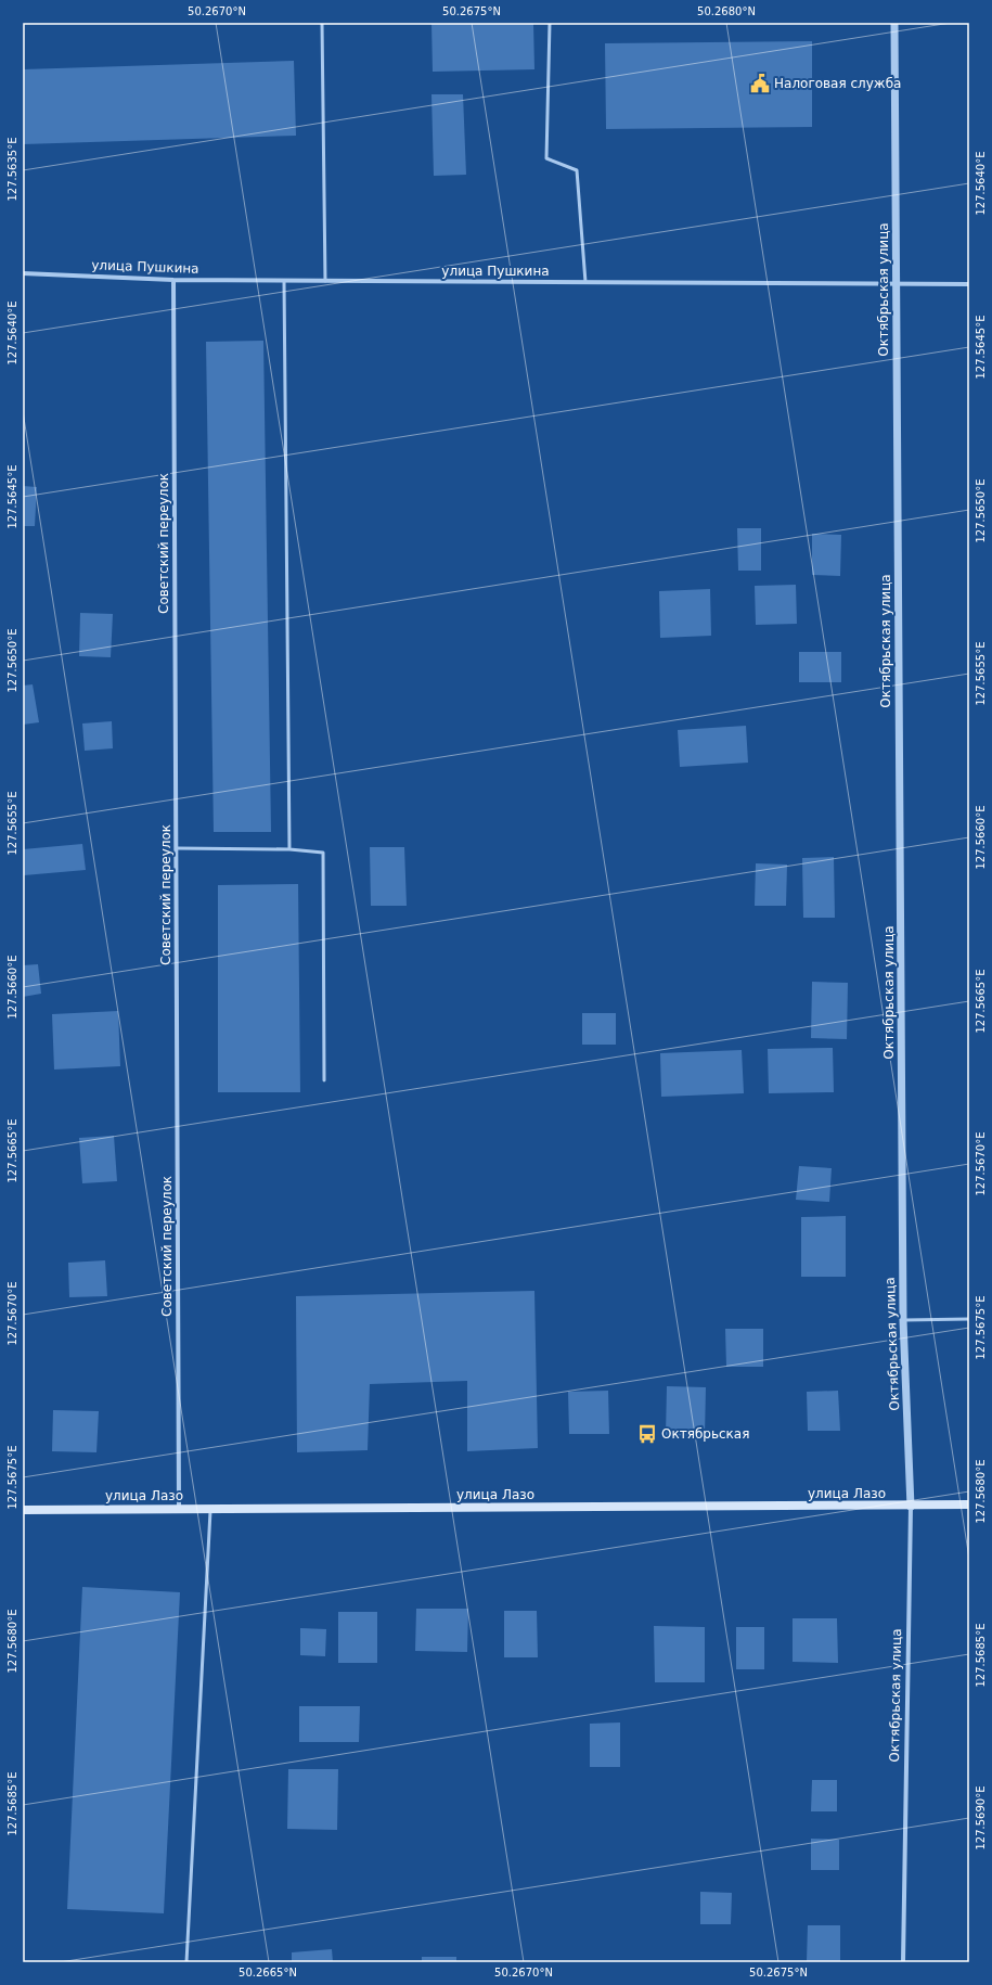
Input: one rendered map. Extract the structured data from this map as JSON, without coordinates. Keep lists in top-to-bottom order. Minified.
{"streets":{"main road":["улица Лазо"],"street":["улица Пушкина","Октябрьская улица","Советский переулок"]},"crossings":[["улица Пушкина","Октябрьская улица"],["улица Пушкина","Советский переулок"],["Октябрьская улица","улица Лазо"],["Советский переулок","улица Лазо"]],"places":{"public building":["Налоговая служба"],"bus stop":["Октябрьская"]},"coordinates":["50.2670°N","50.2675°N","50.2680°N","127.5635°E","127.5640°E","127.5645°E","127.5650°E","127.5655°E","127.5660°E","127.5665°E","127.5670°E","127.5675°E","127.5680°E","127.5685°E","127.5690°E","50.2665°N"]}
